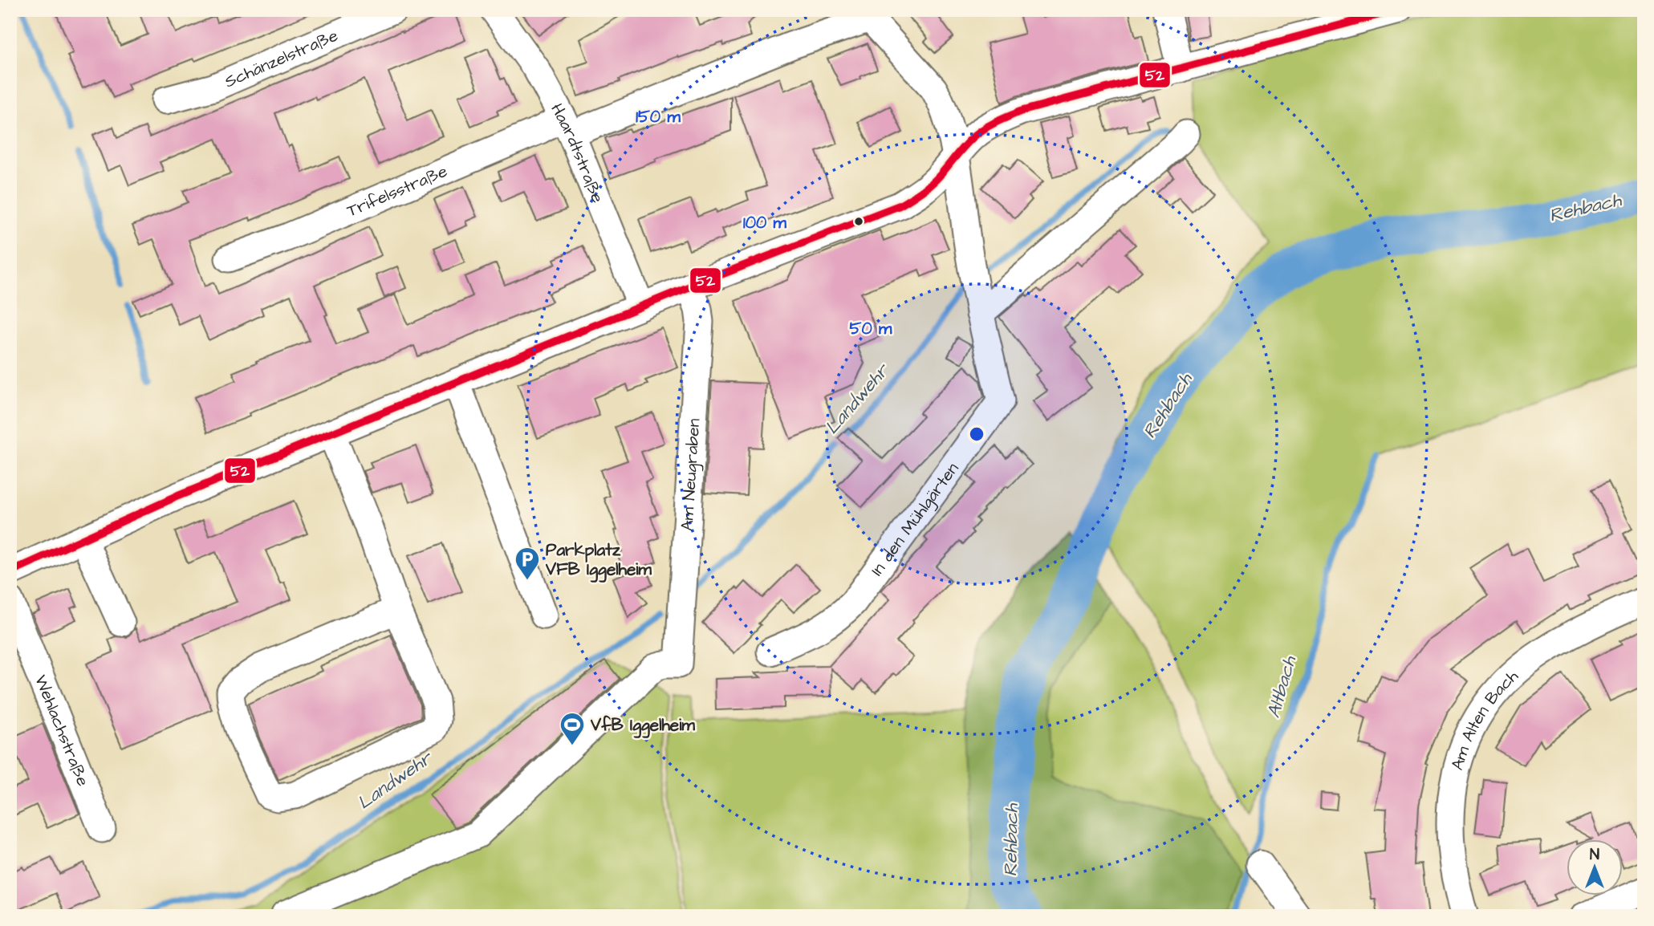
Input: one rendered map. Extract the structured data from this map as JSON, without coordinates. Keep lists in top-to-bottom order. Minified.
{"streets":{"street":["Schänzelstraße","Haardtstraße","Trifelsstraße","Am Neugraben","In den Mühlgärten","Am Alten Bach","Wehlachstraße"]},"crossings":[["Haardtstraße","Trifelsstraße"],["Trifelsstraße","In den Mühlgärten"]],"water":["Rehbach","Landwehr","Altbach"],"places":{"parking":["Parkplatz VFB Iggelheim"],"sports":["VfB Iggelheim"]},"lines":["transit line 52"],"north":"top","rings":["150 m","100 m","50 m"]}
